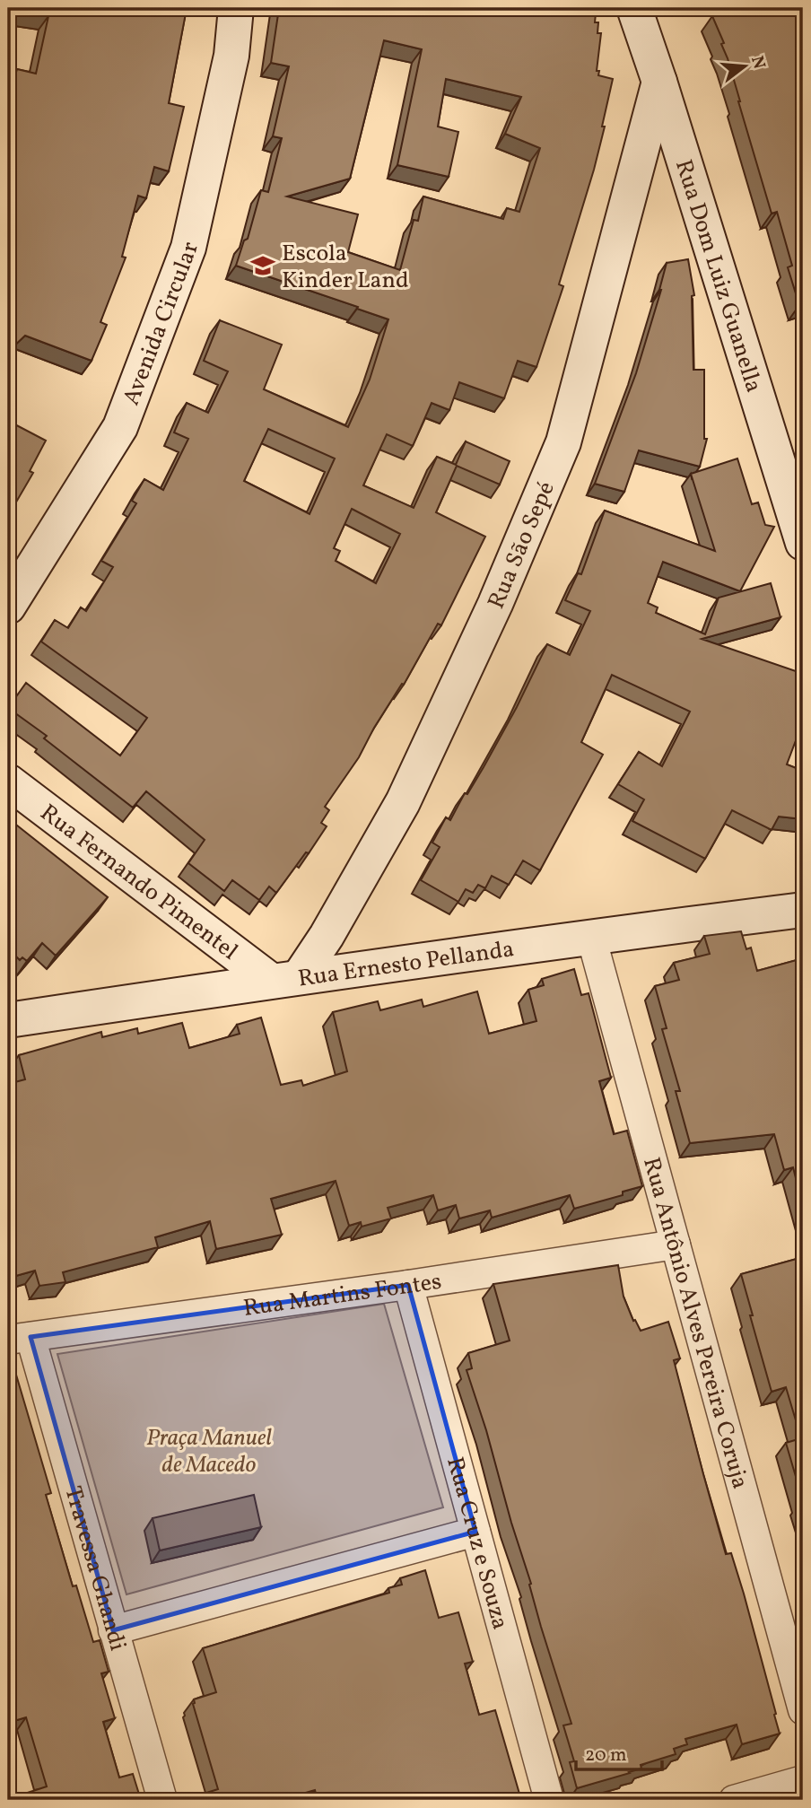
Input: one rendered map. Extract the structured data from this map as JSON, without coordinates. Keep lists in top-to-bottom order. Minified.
{"streets":{"street":["Rua Dom Luiz Guanella","Avenida Circular","Rua São Sepé","Rua Fernando Pimentel","Rua Ernesto Pellanda","Rua Martins Fontes","Rua Antônio Alves Pereira Coruja","Rua Cruz e Souza","Travessa Ghandi"]},"crossings":[["Rua Dom Luiz Guanella","Rua São Sepé"],["Rua São Sepé","Rua Fernando Pimentel"],["Rua São Sepé","Rua Ernesto Pellanda"],["Rua Fernando Pimentel","Rua Ernesto Pellanda"],["Rua Ernesto Pellanda","Rua Antônio Alves Pereira Coruja"],["Rua Martins Fontes","Rua Antônio Alves Pereira Coruja"],["Rua Martins Fontes","Rua Cruz e Souza"],["Rua Martins Fontes","Travessa Ghandi"]],"parks":["Praça Manuel de Macedo"],"places":{"school or university":["Escola Kinder Land"]},"scale_bar":"20 m","north":"right"}
